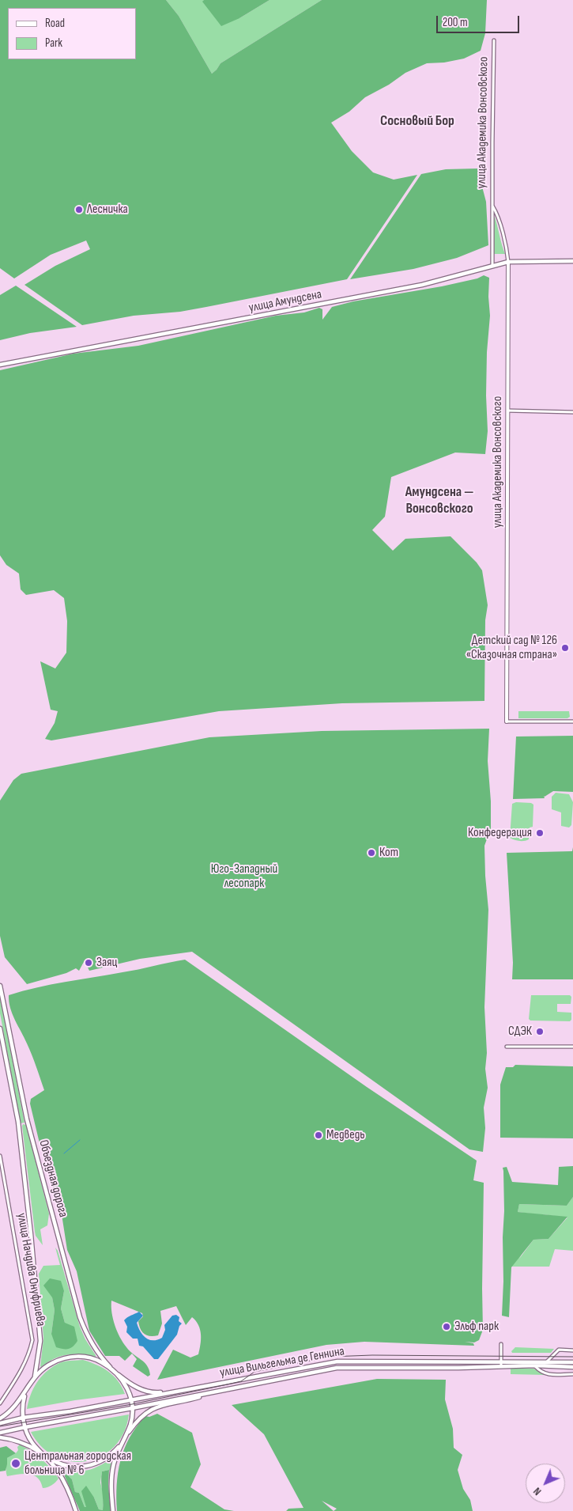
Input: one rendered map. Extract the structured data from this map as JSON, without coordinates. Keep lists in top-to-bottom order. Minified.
{"streets":{"main road":["улица Амундсена","Объездная дорога","улица Вильгельма де Геннина"],"street":["улица Академика Вонсовского","улица Начдива Онуфриева"]},"crossings":[["улица Академика Вонсовского","улица Амундсена"]],"districts":["Сосновый Бор","Амундсена — Вонсовского"],"parks":["Юго-Западный лесопарк"],"places":["Лесничка","Детский сад № 126 «Сказочная страна»","Конфедерация","Кот","Заяц","СДЭК","Медведь","Эльф парк","Центральная городская больница № 6"],"legend":["Road","Park"],"scale_bar":"200 m","north":"bottom left"}
